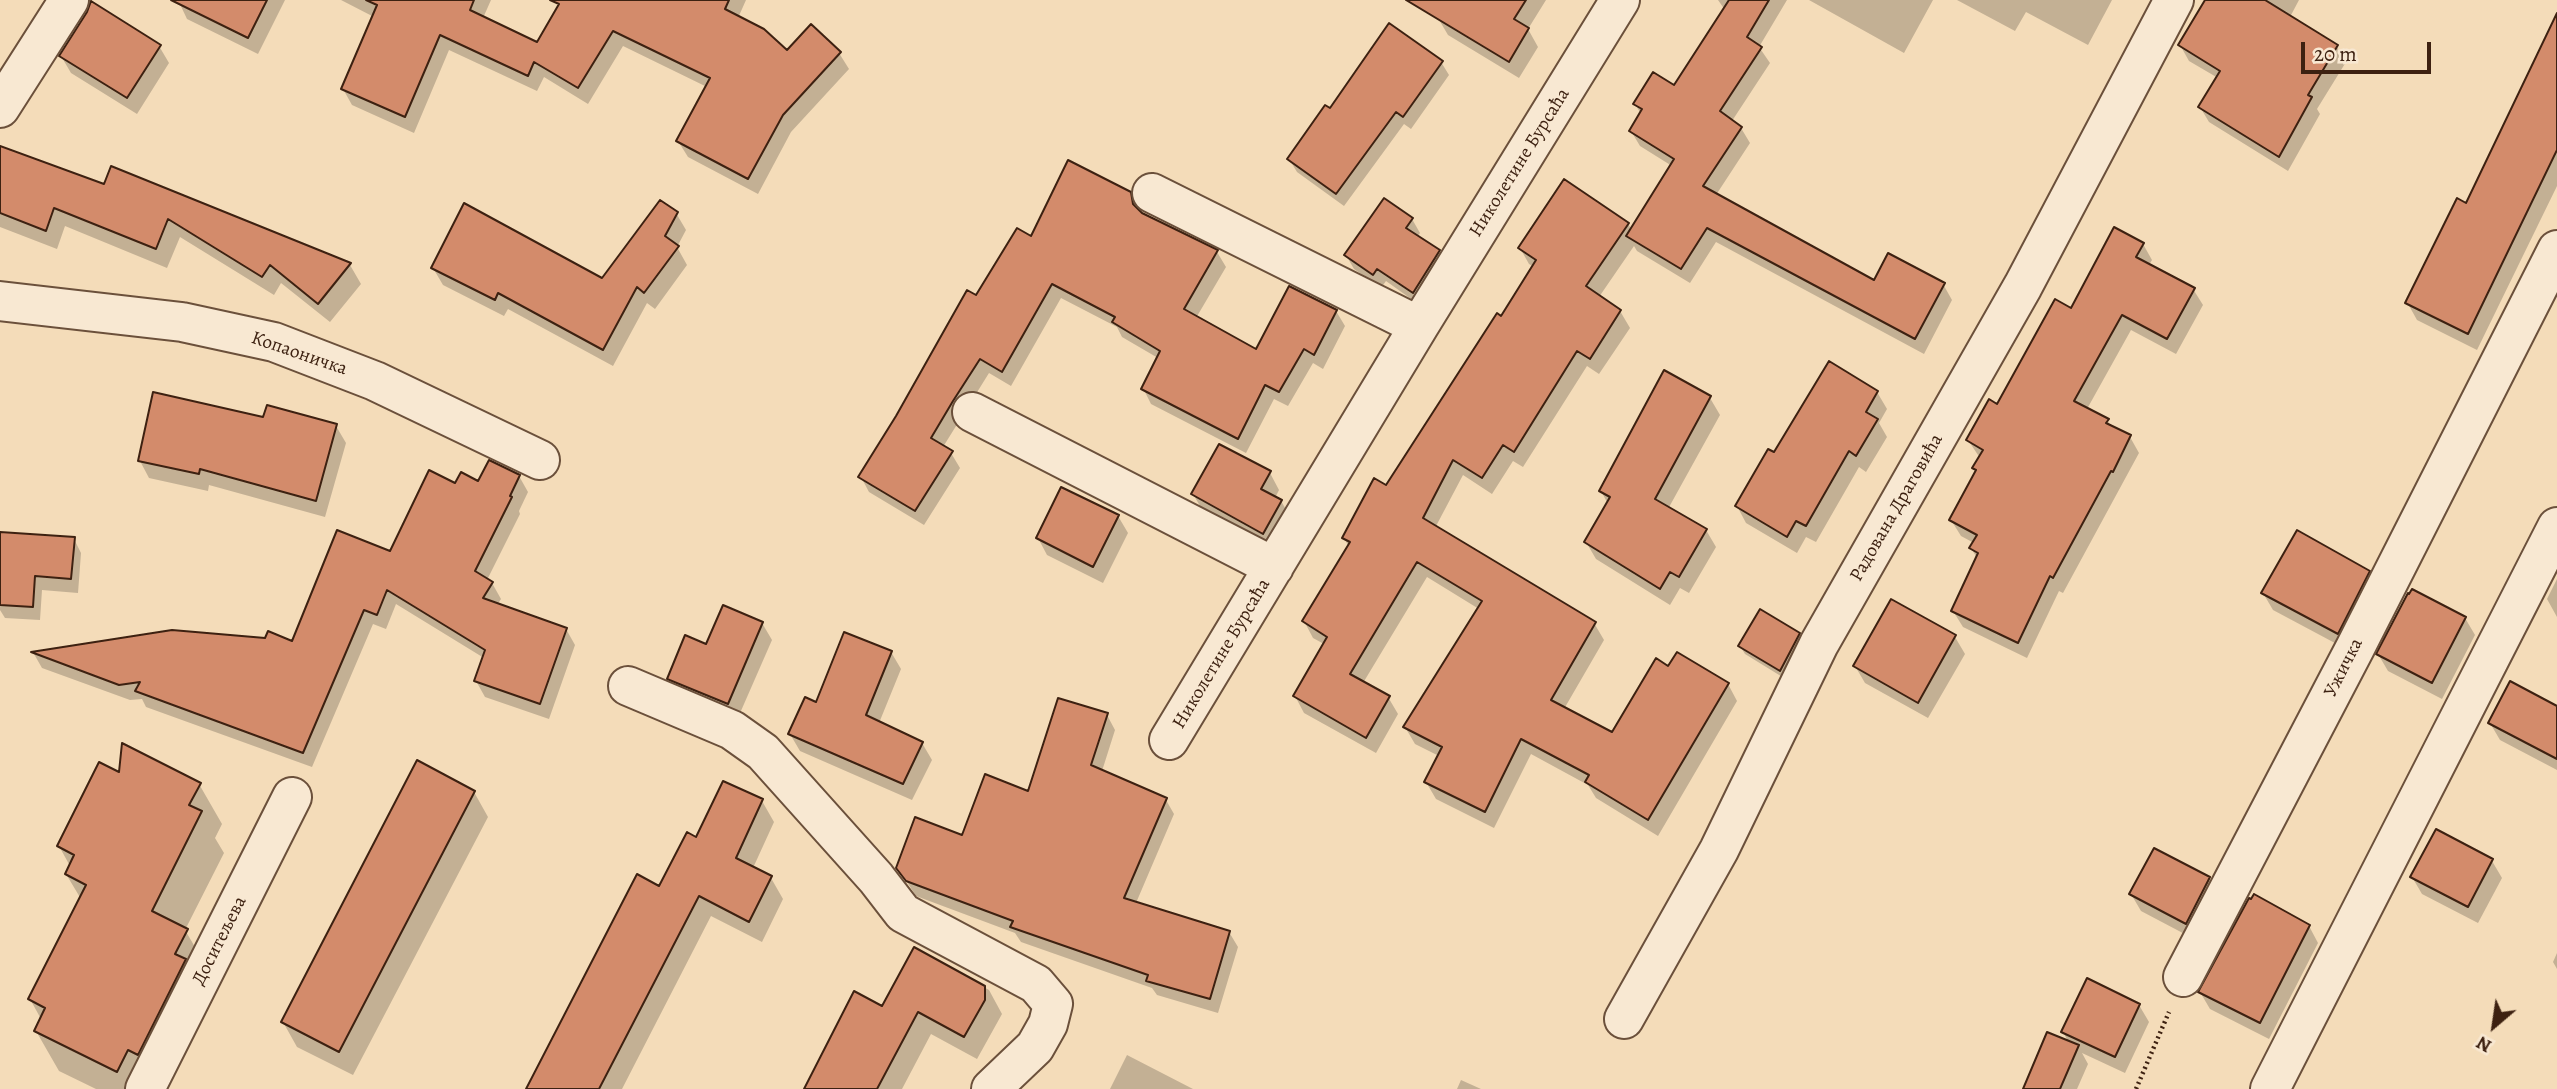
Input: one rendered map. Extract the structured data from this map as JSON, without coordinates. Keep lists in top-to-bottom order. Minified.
{"streets":{"street":["Николетине Бурсаћа","Копаоничка","Радована Драговића","Ужичка","Доситељева"]},"scale_bar":"20 m","north":"bottom left"}
